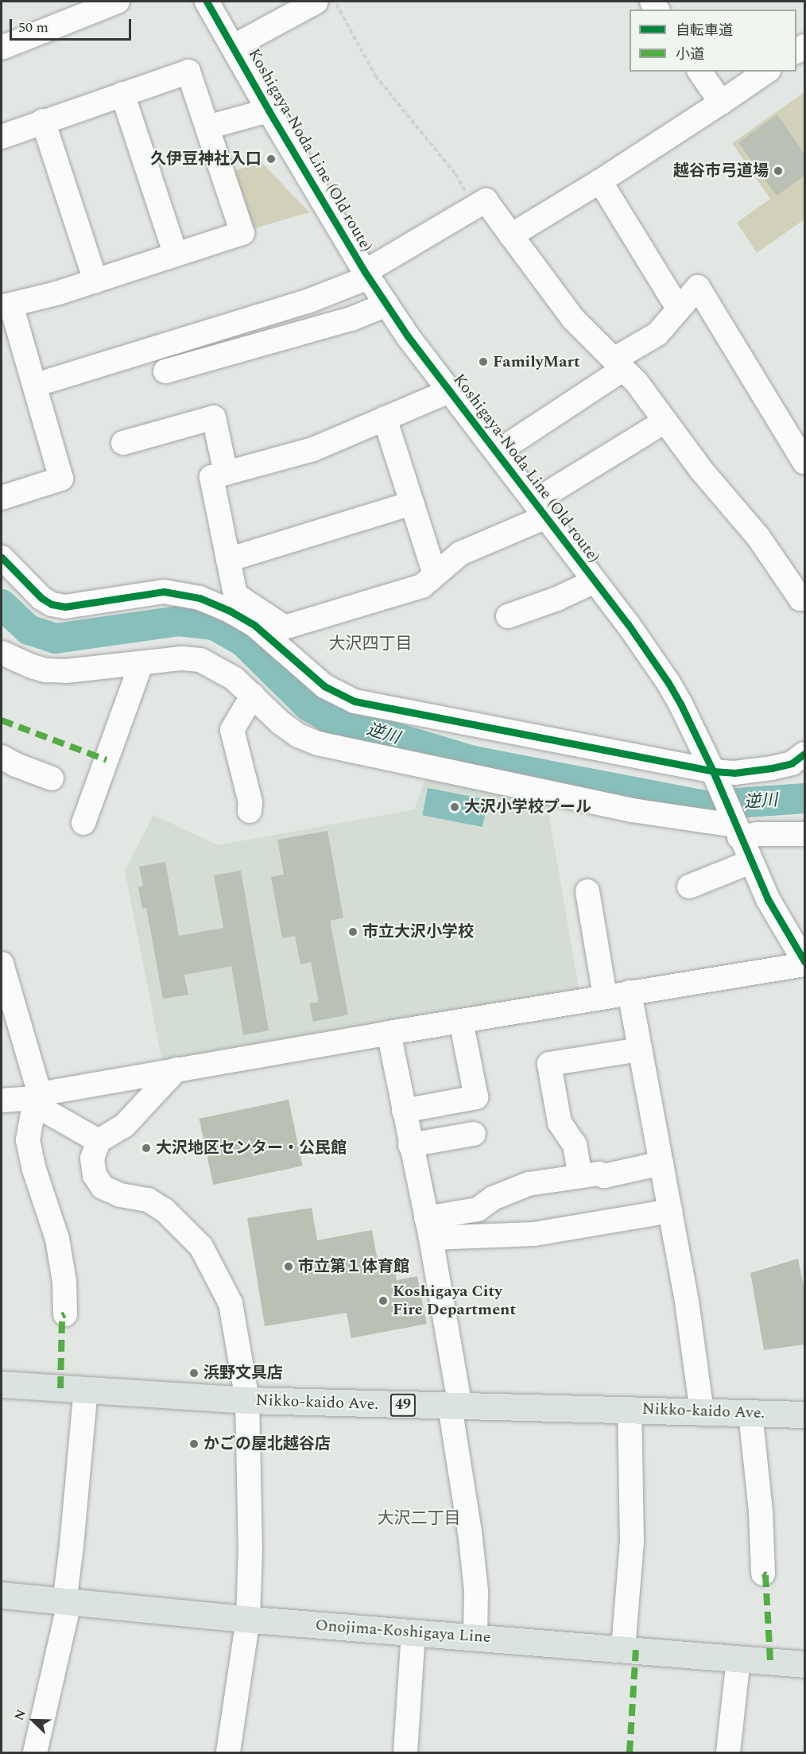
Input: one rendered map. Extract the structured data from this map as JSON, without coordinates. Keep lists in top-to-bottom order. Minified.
{"streets":{"main road":["Nikko-kaido Ave.","49","Onojima-Koshigaya Line"],"street":["Koshigaya-Noda Line (Old route)"]},"districts":["大沢四丁目","大沢二丁目"],"water":["逆川"],"places":["久伊豆神社入口","越谷市弓道場","FamilyMart","大沢小学校プール","市立大沢小学校","大沢地区センター・公民館","市立第１体育館","Koshigaya City Fire Department","浜野文具店","かごの屋北越谷店"],"legend":["自転車道","小道"],"scale_bar":"50 m","north":"top left"}
